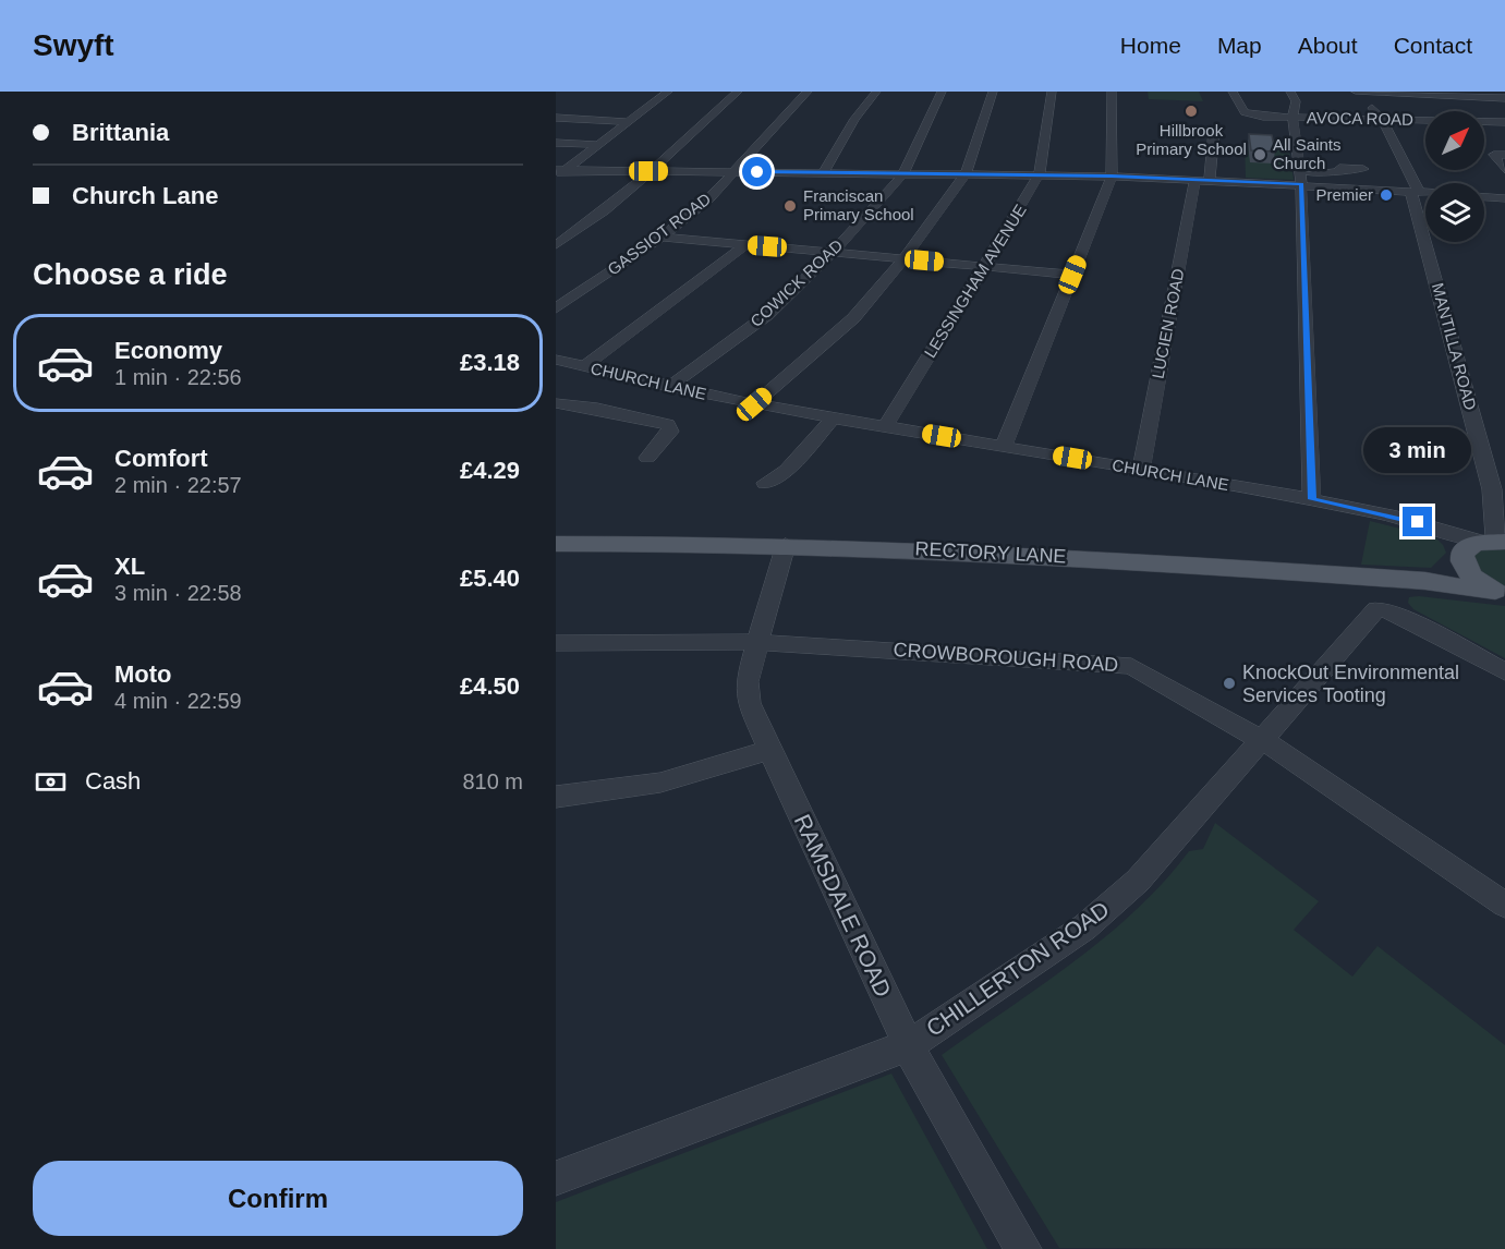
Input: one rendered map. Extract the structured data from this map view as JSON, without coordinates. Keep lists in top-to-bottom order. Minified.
{"streets":{"main road":["RECTORY LANE"],"street":["AVOCA ROAD","GASSIOT ROAD","LESSINGHAM AVENUE","COWICK ROAD","LUCIEN ROAD","MANTILLA ROAD","CHURCH LANE","CROWBOROUGH ROAD","RAMSDALE ROAD","CHILLERTON ROAD"]},"crossings":[["AVOCA ROAD","MANTILLA ROAD"],["LESSINGHAM AVENUE","CHURCH LANE"],["COWICK ROAD","CHURCH LANE"],["LUCIEN ROAD","CHURCH LANE"],["MANTILLA ROAD","CHURCH LANE"],["MANTILLA ROAD","RECTORY LANE"],["CHURCH LANE","RECTORY LANE"],["RECTORY LANE","RAMSDALE ROAD"],["CROWBOROUGH ROAD","RAMSDALE ROAD"],["CROWBOROUGH ROAD","CHILLERTON ROAD"],["RAMSDALE ROAD","CHILLERTON ROAD"]],"places":["Hillbrook Primary School","All Saints Church","Premier","Franciscan Primary School","KnockOut Environmental Services Tooting"],"north":"top right","page":{"header":"Swyft","nav":["Home","Map","About","Contact"],"banner":["Brittania","Church Lane"],"heading":"Choose a ride","list":[{"name":"Economy","note":"1 min · 22:56","value":"£3.18"},{"name":"Comfort","note":"2 min · 22:57","value":"£4.29"},{"name":"XL","note":"3 min · 22:58","value":"£5.40"},{"name":"Moto","note":"4 min · 22:59","value":"£4.50"}],"bubble":"3 min","pay":["Cash","810 m"],"buttons":"Confirm"}}
